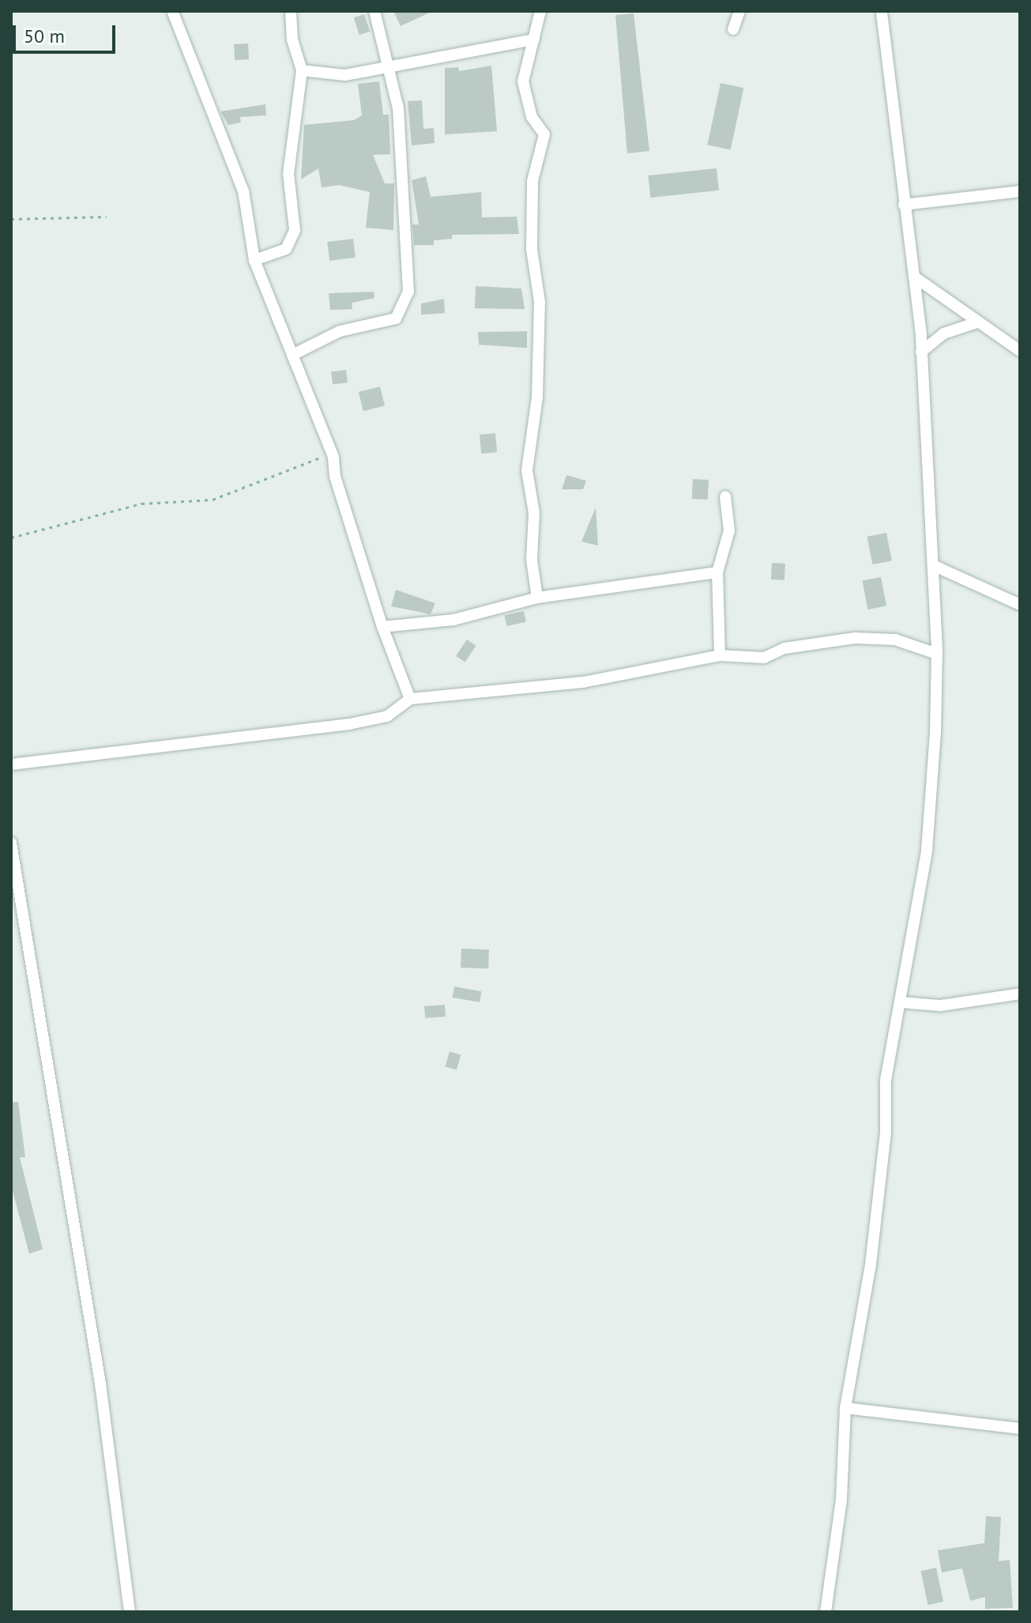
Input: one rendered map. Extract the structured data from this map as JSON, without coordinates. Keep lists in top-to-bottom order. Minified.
{"scale_bar":"50 m"}
